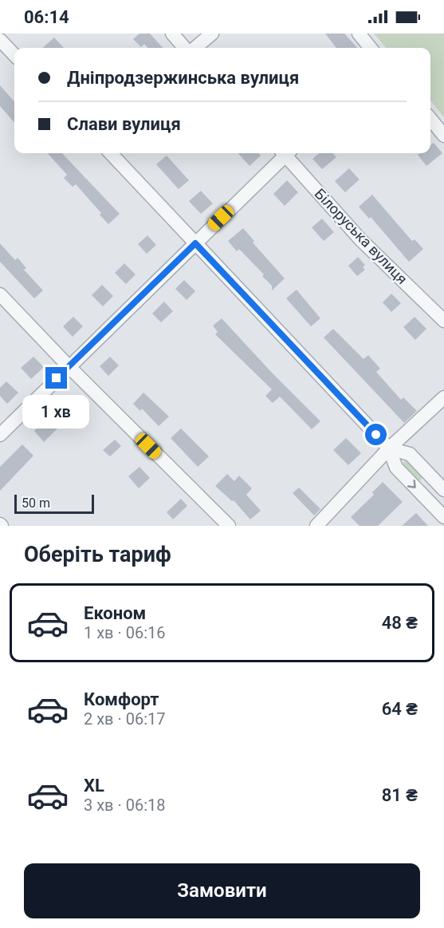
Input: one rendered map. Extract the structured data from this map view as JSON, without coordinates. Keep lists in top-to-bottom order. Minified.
{"streets":{"street":["Білоруська вулиця"]},"scale_bar":"50 m","page":{"status":"06:14","banner":["Дніпродзержинська вулиця","Слави вулиця"],"bubble":"1 хв","scale":"50 m","heading":"Оберіть тариф","list":[{"name":"Економ","note":"1 хв · 06:16","value":"48 ₴"},{"name":"Комфорт","note":"2 хв · 06:17","value":"64 ₴"},{"name":"XL","note":"3 хв · 06:18","value":"81 ₴"}],"buttons":"Замовити"}}
